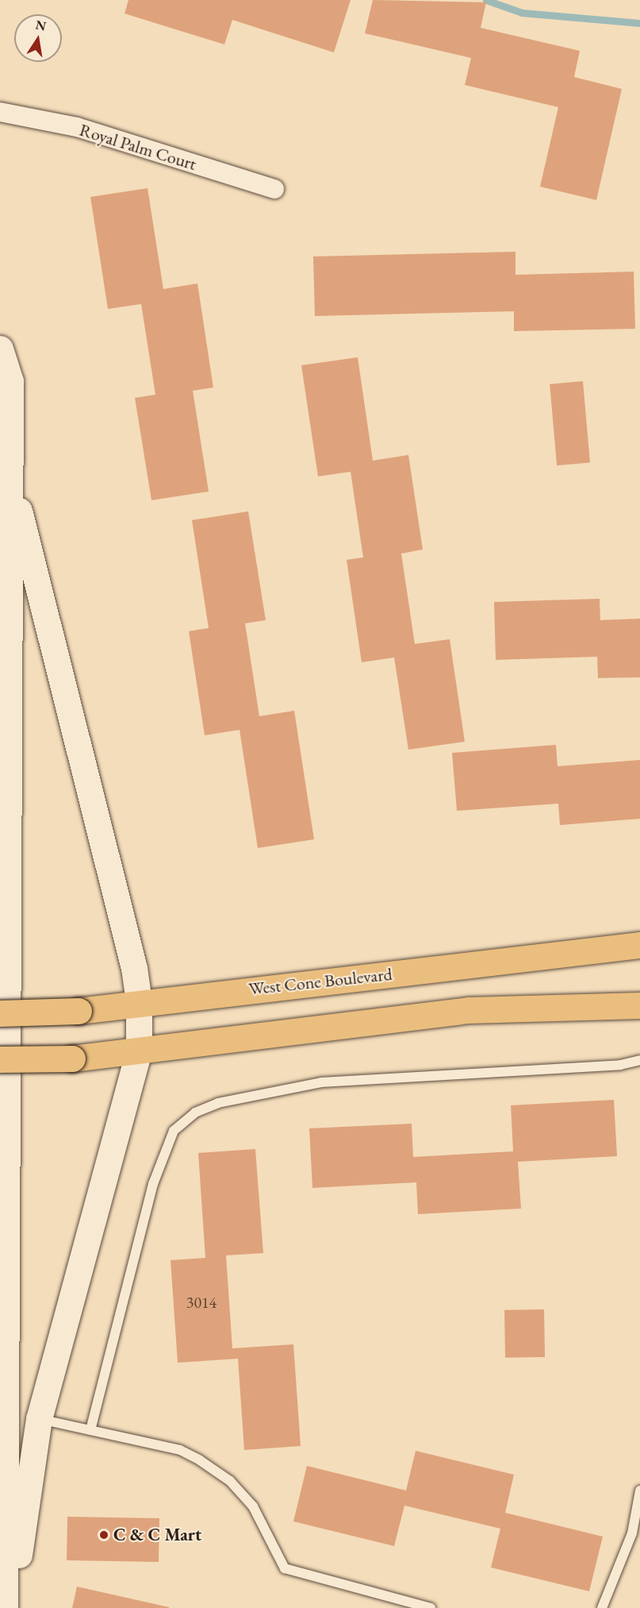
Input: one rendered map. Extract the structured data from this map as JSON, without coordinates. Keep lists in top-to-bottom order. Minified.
{"streets":{"main road":["West Cone Boulevard"],"street":["Royal Palm Court"]},"places":["C & C Mart"],"house_numbers":["3014"],"north":"top"}
